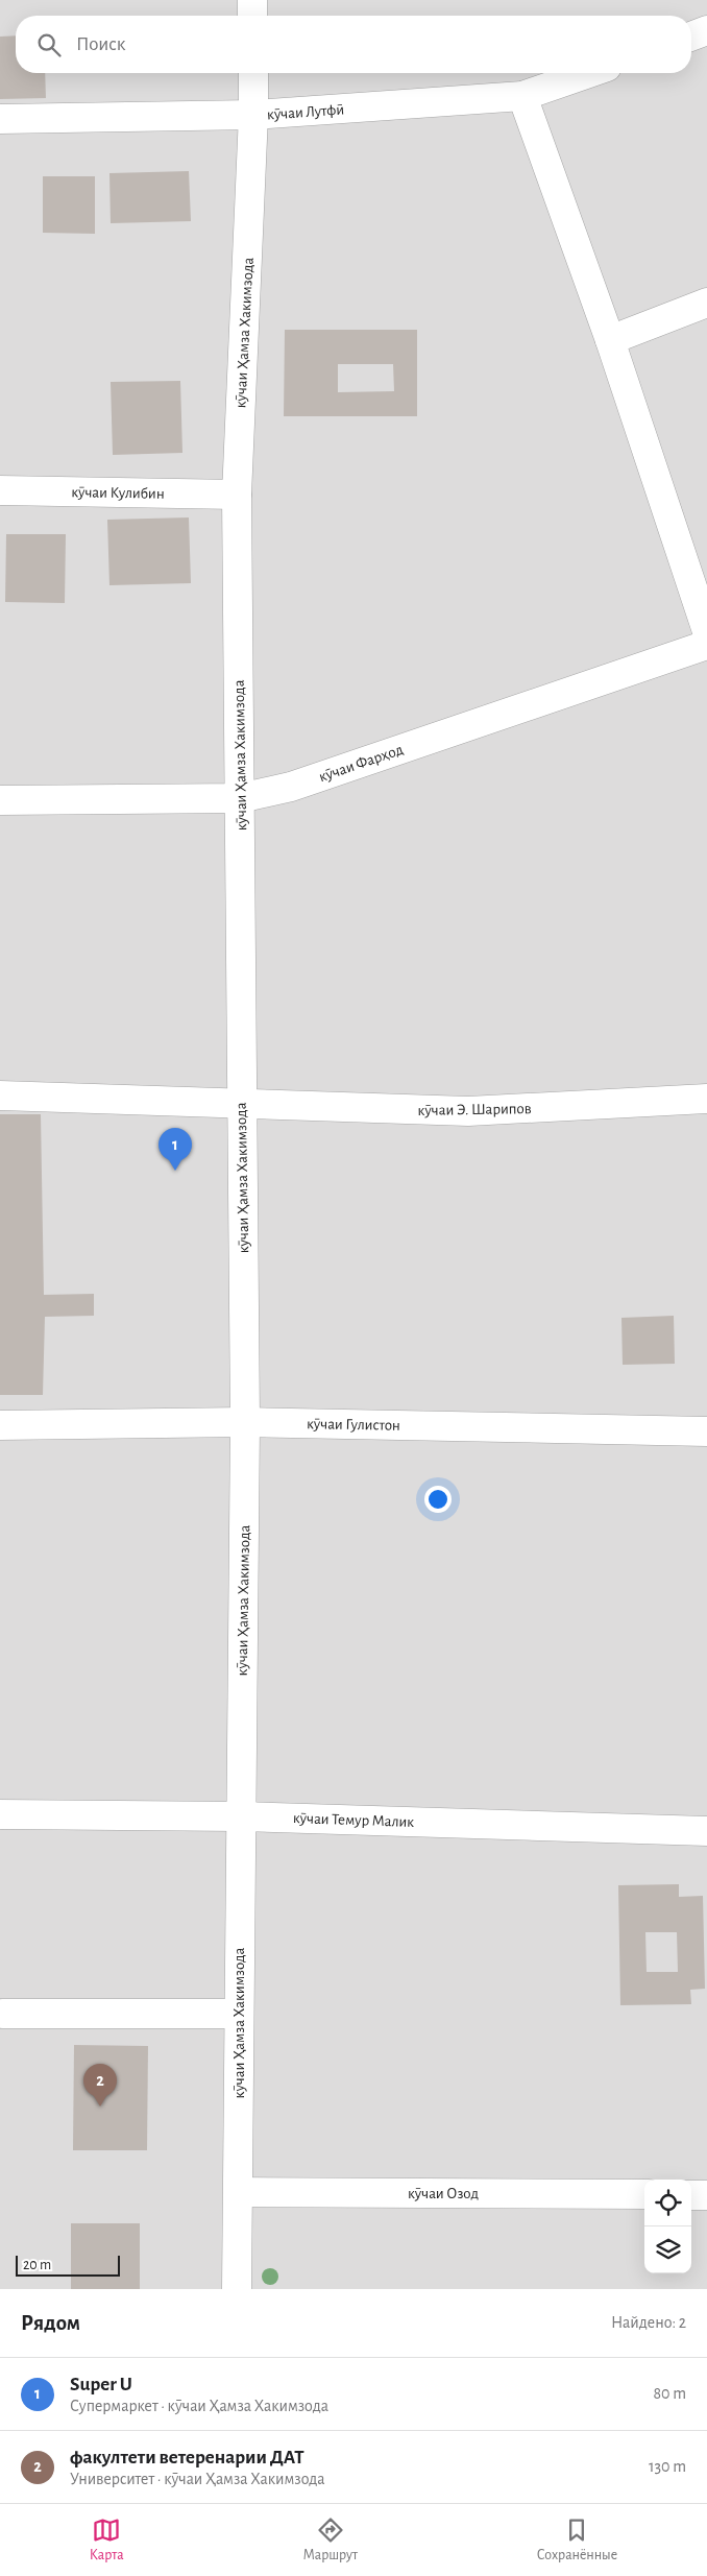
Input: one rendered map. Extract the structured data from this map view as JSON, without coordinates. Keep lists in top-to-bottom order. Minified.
{"streets":{"street":["кӯчаи Лутфӣ","кӯчаи Ҳамза Хакимзода","кӯчаи Кулибин","кӯчаи Фарҳод","кӯчаи Э. Шарипов","кӯчаи Гулистон","кӯчаи Темур Малик","кӯчаи Озод"]},"crossings":[["кӯчаи Лутфӣ","кӯчаи Ҳамза Хакимзода"],["кӯчаи Ҳамза Хакимзода","кӯчаи Кулибин"],["кӯчаи Ҳамза Хакимзода","кӯчаи Фарҳод"],["кӯчаи Ҳамза Хакимзода","кӯчаи Э. Шарипов"],["кӯчаи Ҳамза Хакимзода","кӯчаи Гулистон"],["кӯчаи Ҳамза Хакимзода","кӯчаи Темур Малик"],["кӯчаи Ҳамза Хакимзода","кӯчаи Озод"]],"scale_bar":"20 m","page":{"search":"Поиск","pins":["1","2"],"scale":"20 m","heading":["Рядом","Найдено: 2"],"list":[{"mark":"1","name":"Super U","note":"Супермаркет · кӯчаи Ҳамза Хакимзода","value":"80 m"},{"mark":"2","name":"факултети ветеренарии ДАТ","note":"Университет · кӯчаи Ҳамза Хакимзода","value":"130 m"}],"nav":["Карта","Маршрут","Сохранённые"]}}
